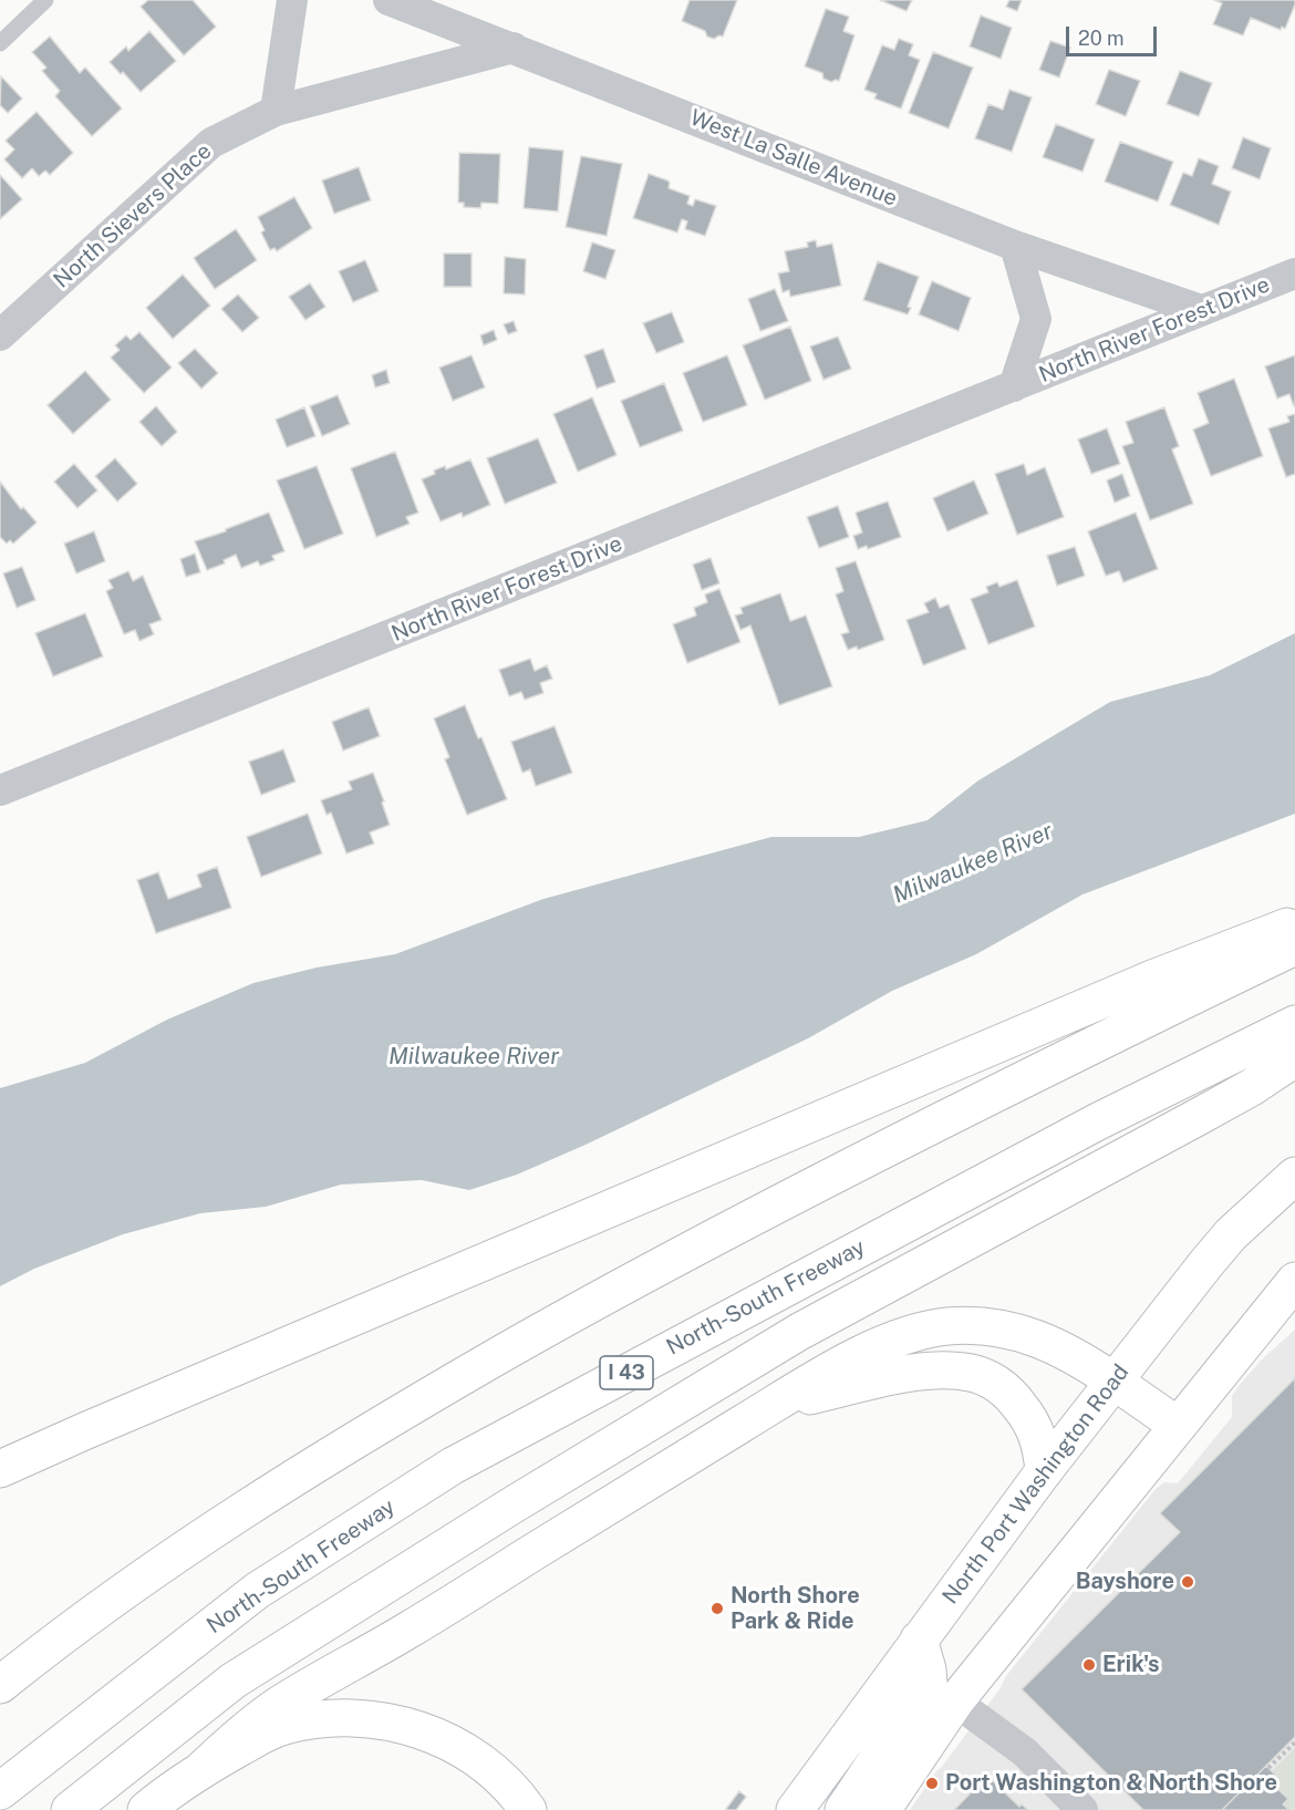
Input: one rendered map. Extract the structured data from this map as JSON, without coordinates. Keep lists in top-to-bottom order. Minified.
{"streets":{"main road":["North-South Freeway","I 43","North Port Washington Road"],"street":["West La Salle Avenue","North Sievers Place","North River Forest Drive"]},"crossings":[["West La Salle Avenue","North Sievers Place"],["West La Salle Avenue","North River Forest Drive"]],"water":["Milwaukee River"],"places":["Bayshore","North Shore Park & Ride","Erik's","Port Washington & North Shore"],"scale_bar":"20 m"}
